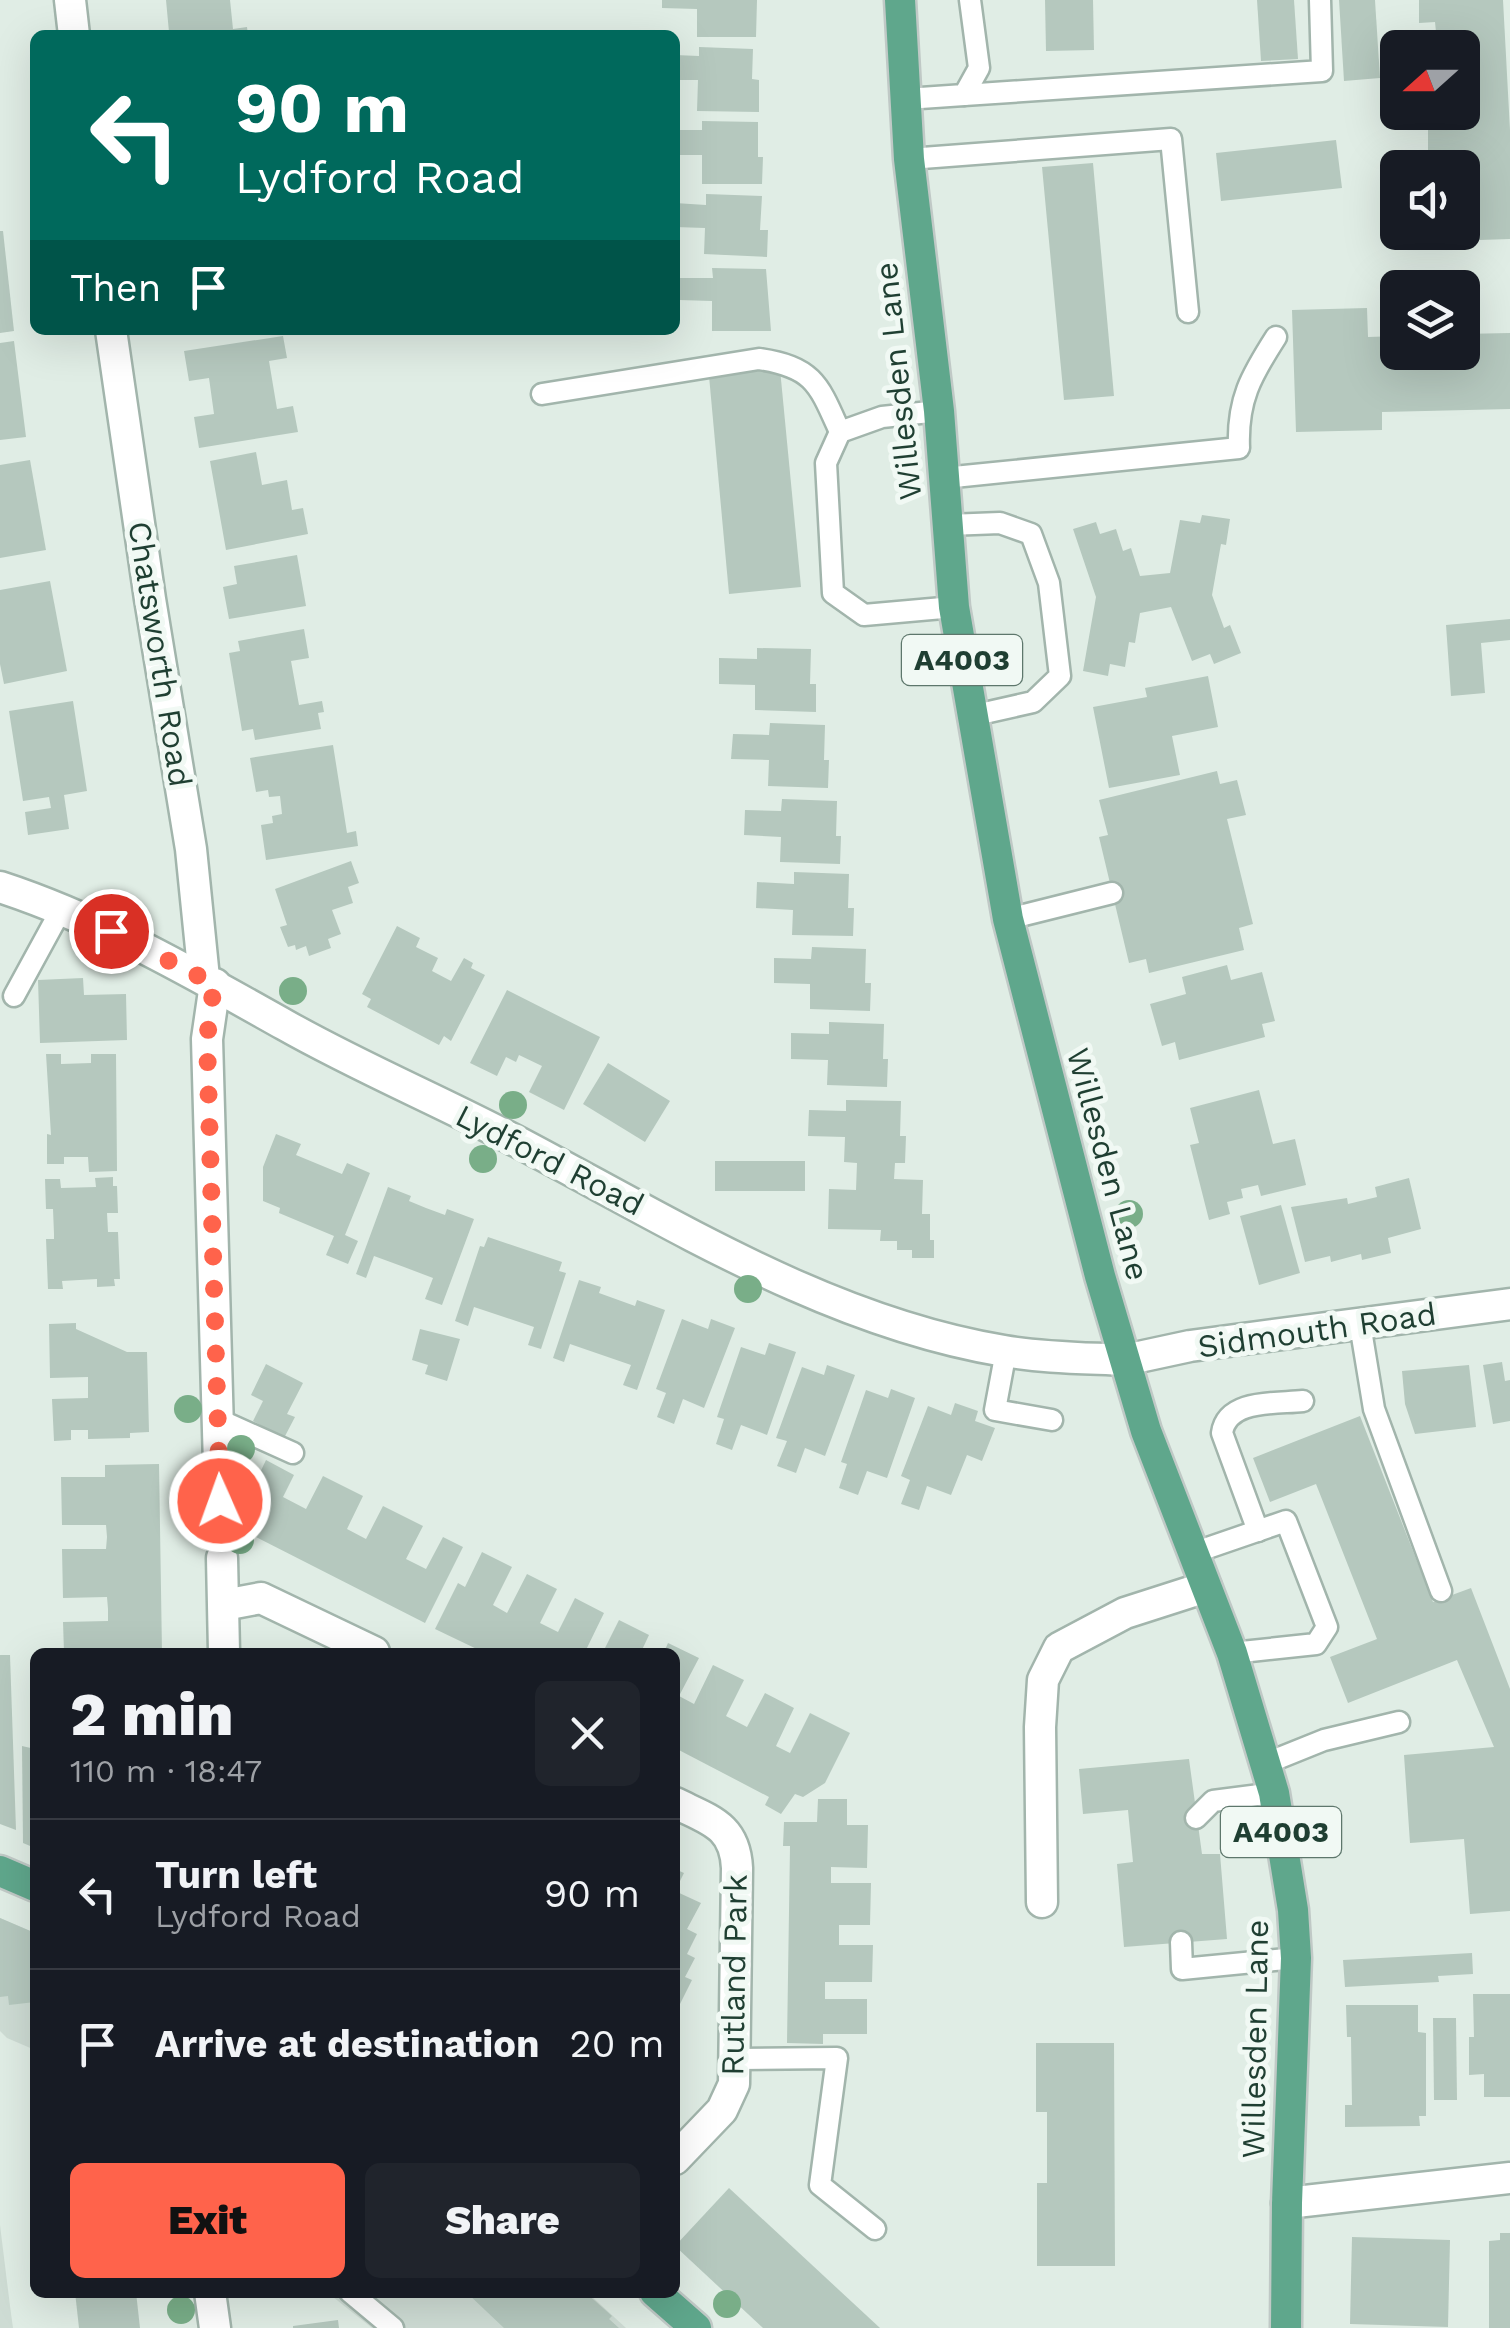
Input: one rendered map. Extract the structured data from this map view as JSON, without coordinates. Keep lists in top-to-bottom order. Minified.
{"streets":{"main road":["Willesden Lane","A4003"],"street":["Chatsworth Road","Lydford Road","Sidmouth Road","Rutland Park"]},"crossings":[["Willesden Lane","Lydford Road"],["Willesden Lane","Sidmouth Road"],["Chatsworth Road","Lydford Road"],["Lydford Road","Sidmouth Road"]],"north":"left","page":{"turn":["90 m","Lydford Road"],"then":"Then","heading":["2 min","110 m · 18:47"],"list":[{"name":"Turn left","note":"Lydford Road","value":"90 m"},{"name":"Arrive at destination","value":"20 m"}],"buttons":["Exit","Share"]}}
